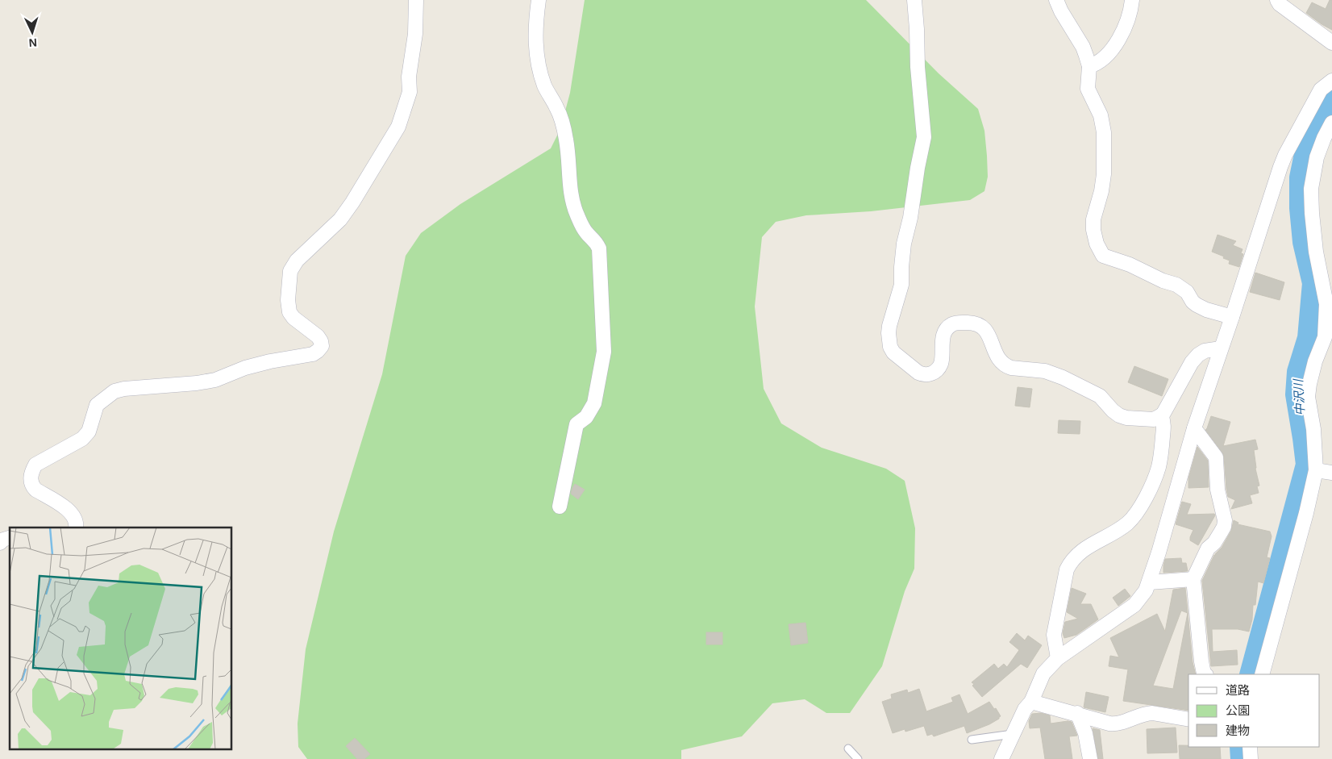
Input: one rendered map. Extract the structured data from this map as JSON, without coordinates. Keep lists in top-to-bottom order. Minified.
{"water":["中沢川"],"legend":["道路","公園","建物"],"north":"bottom"}
